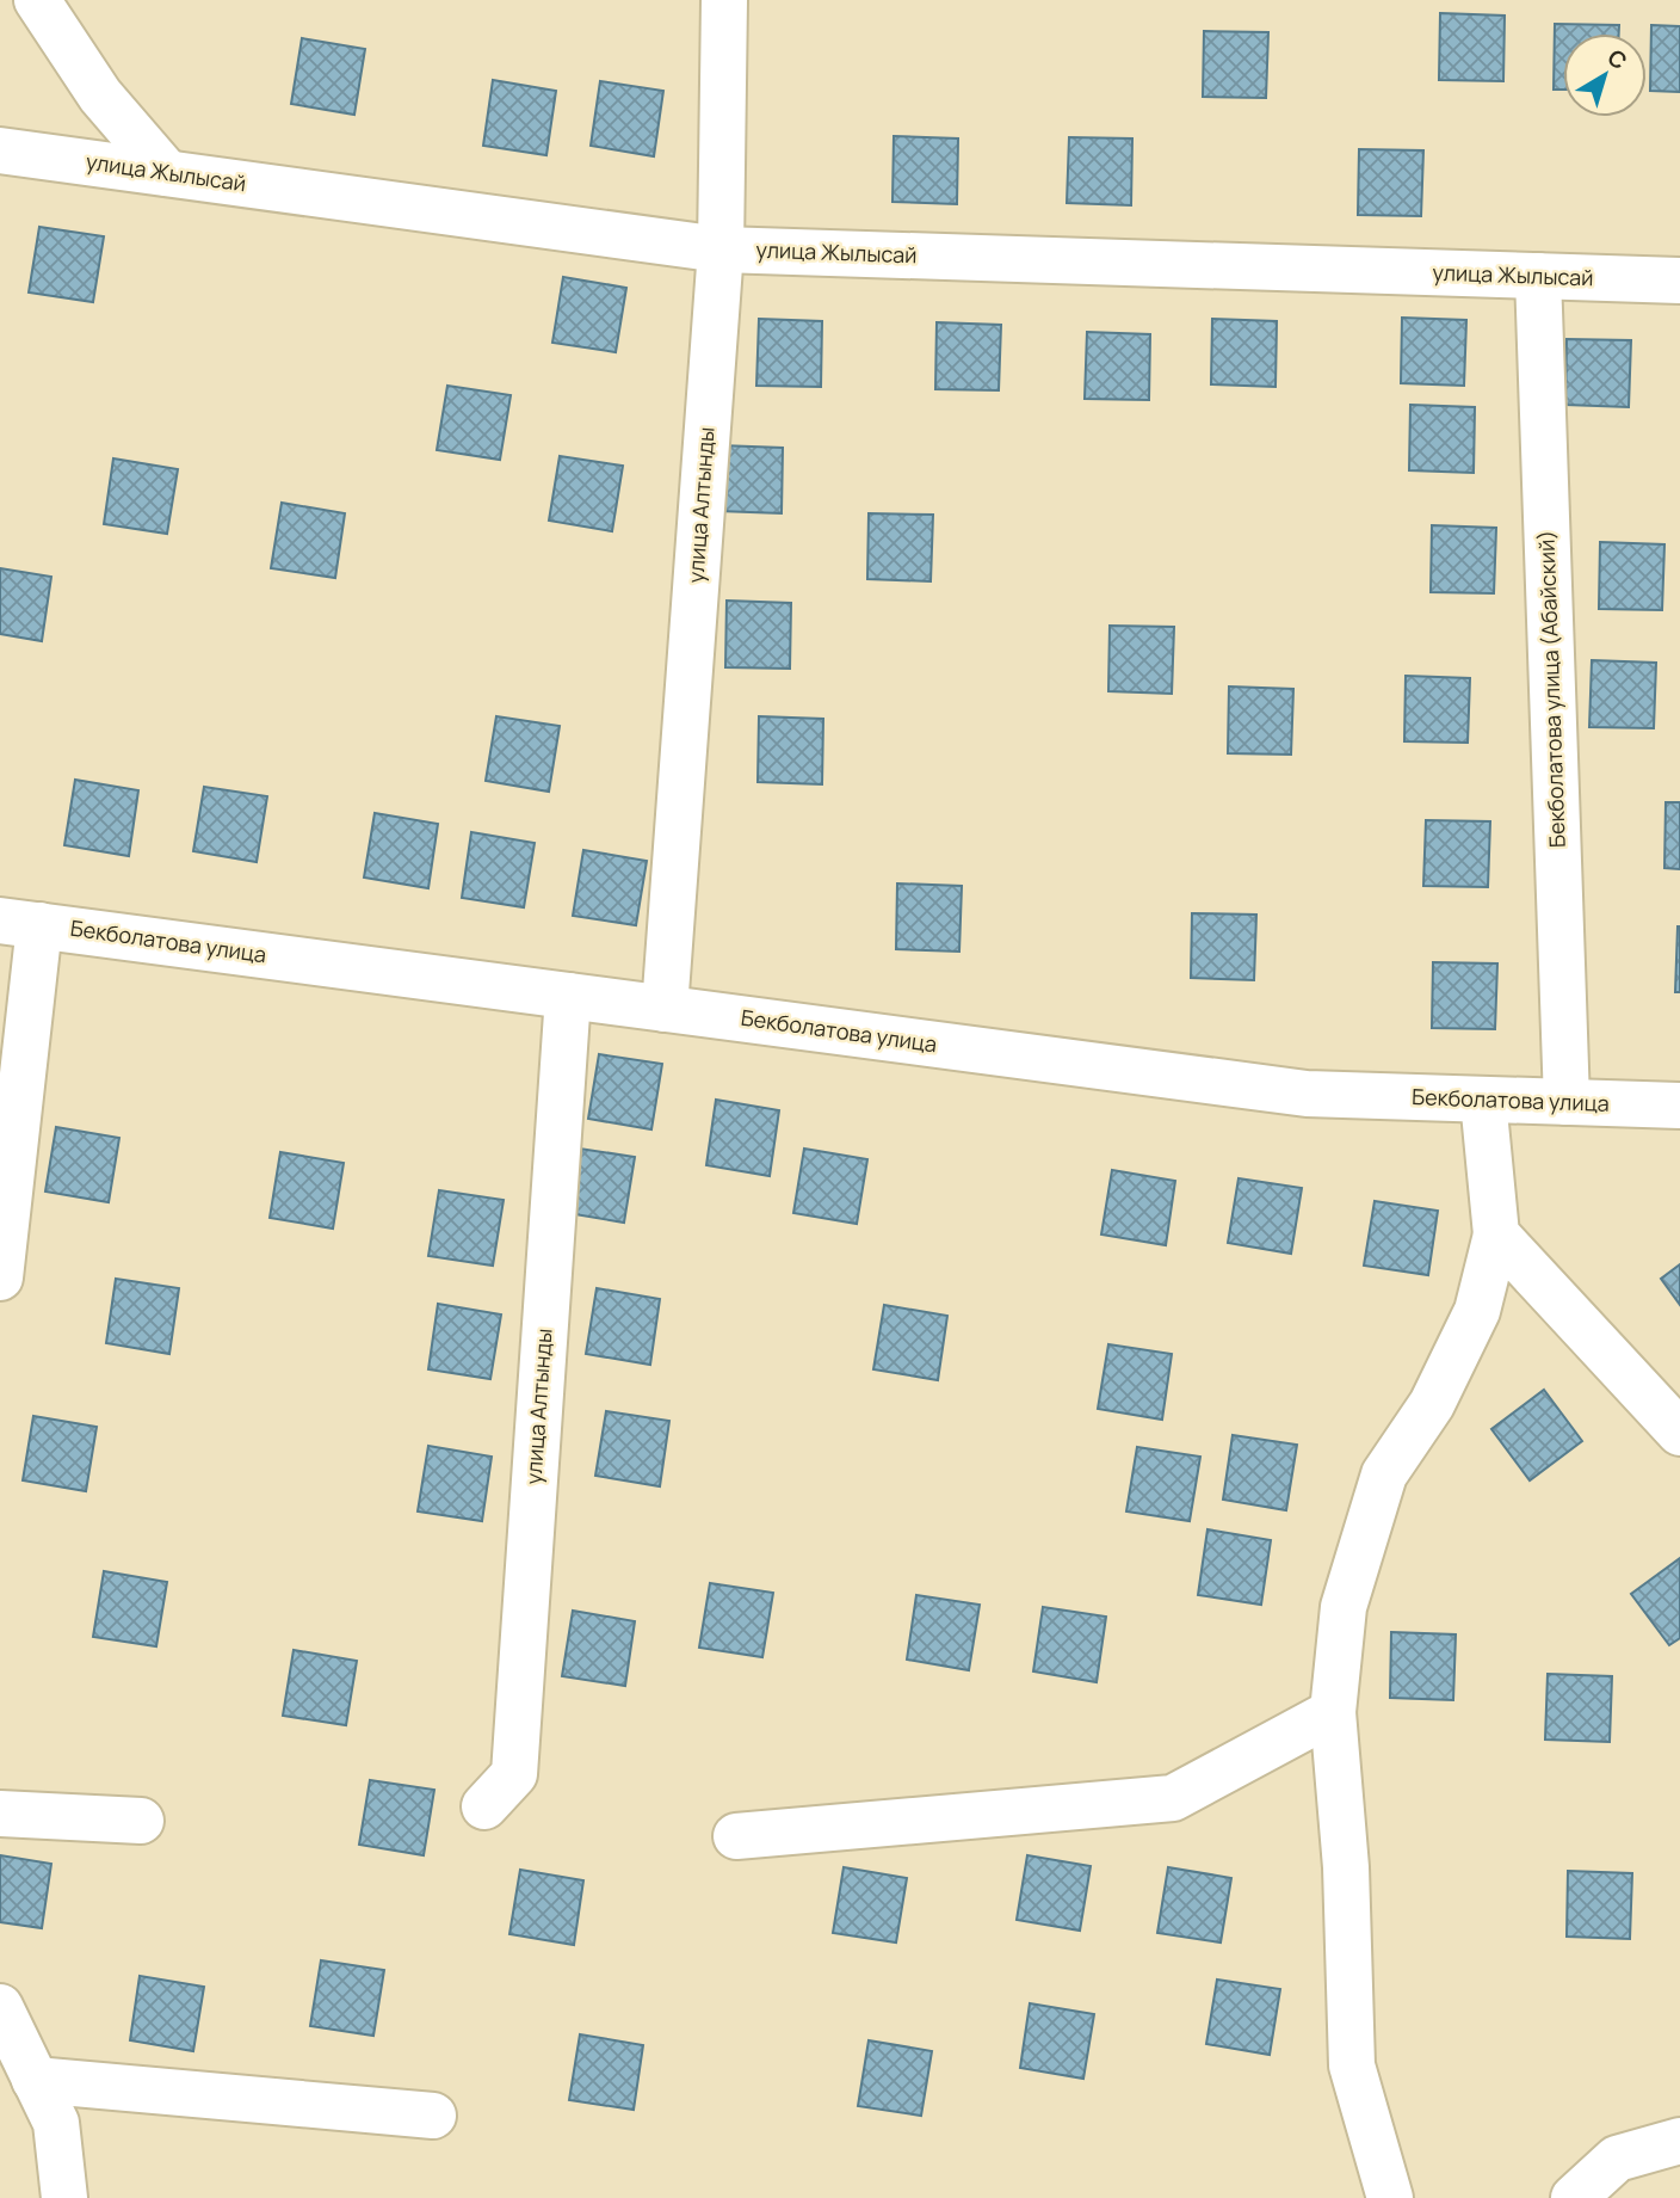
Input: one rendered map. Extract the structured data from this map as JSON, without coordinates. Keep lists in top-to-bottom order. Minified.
{"streets":{"street":["улица Жылысай","улица Алтынды","Бекболатова улица (Абайский)","Бекболатова улица"]},"crossings":[["улица Жылысай","улица Алтынды"],["улица Жылысай","Бекболатова улица (Абайский)"],["улица Алтынды","Бекболатова улица"],["Бекболатова улица (Абайский)","Бекболатова улица"]],"north":"top right"}
